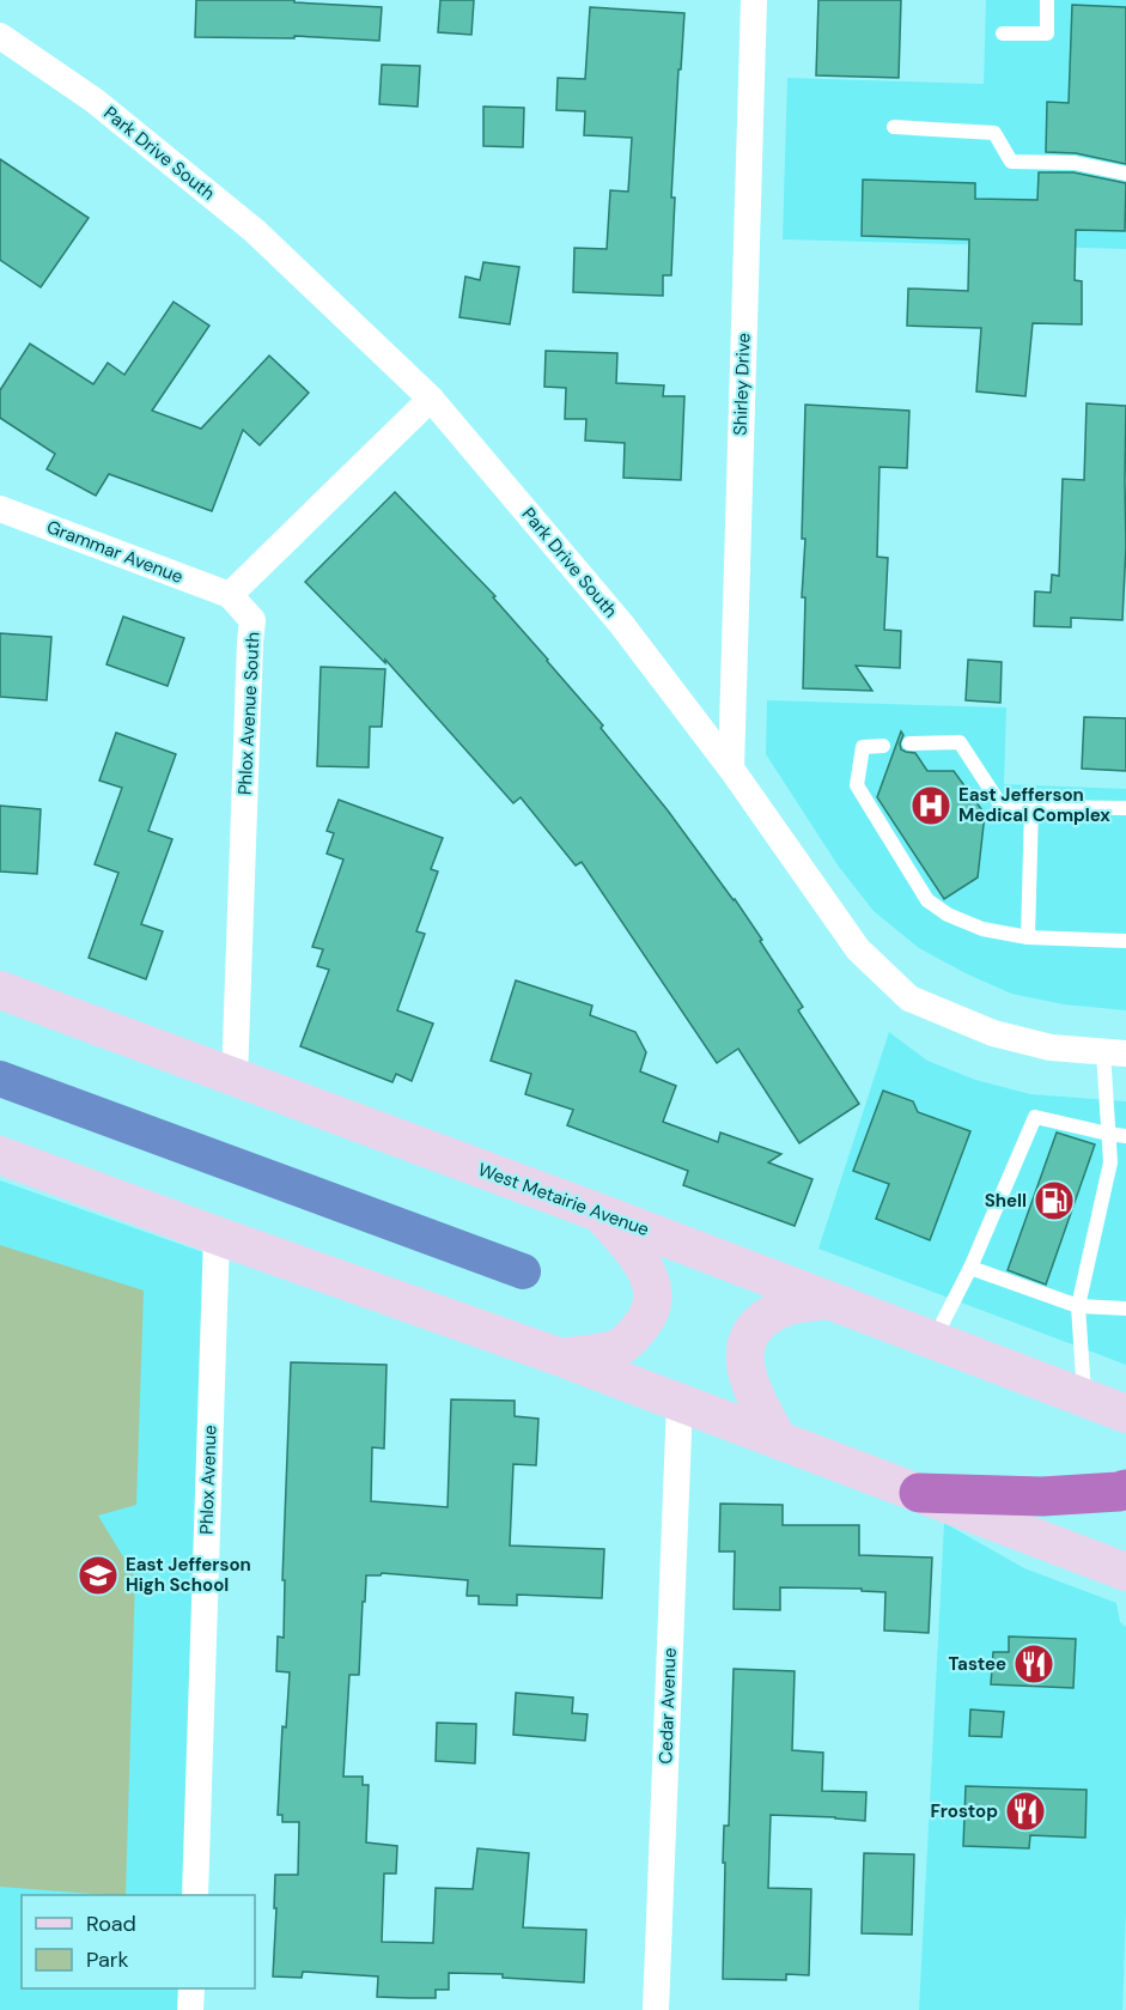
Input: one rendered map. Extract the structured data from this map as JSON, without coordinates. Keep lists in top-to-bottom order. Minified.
{"streets":{"main road":["West Metairie Avenue"],"street":["Park Drive South","Shirley Drive","Grammar Avenue","Phlox Avenue South","Phlox Avenue","Cedar Avenue"]},"crossings":[["Park Drive South","Shirley Drive"],["Grammar Avenue","Phlox Avenue South"],["Phlox Avenue South","West Metairie Avenue"]],"places":{"hospital":["East Jefferson Medical Complex"],"fuel station":["Shell"],"school or university":["East Jefferson High School"],"restaurant":["Tastee","Frostop"]},"legend":["Road","Park"]}
